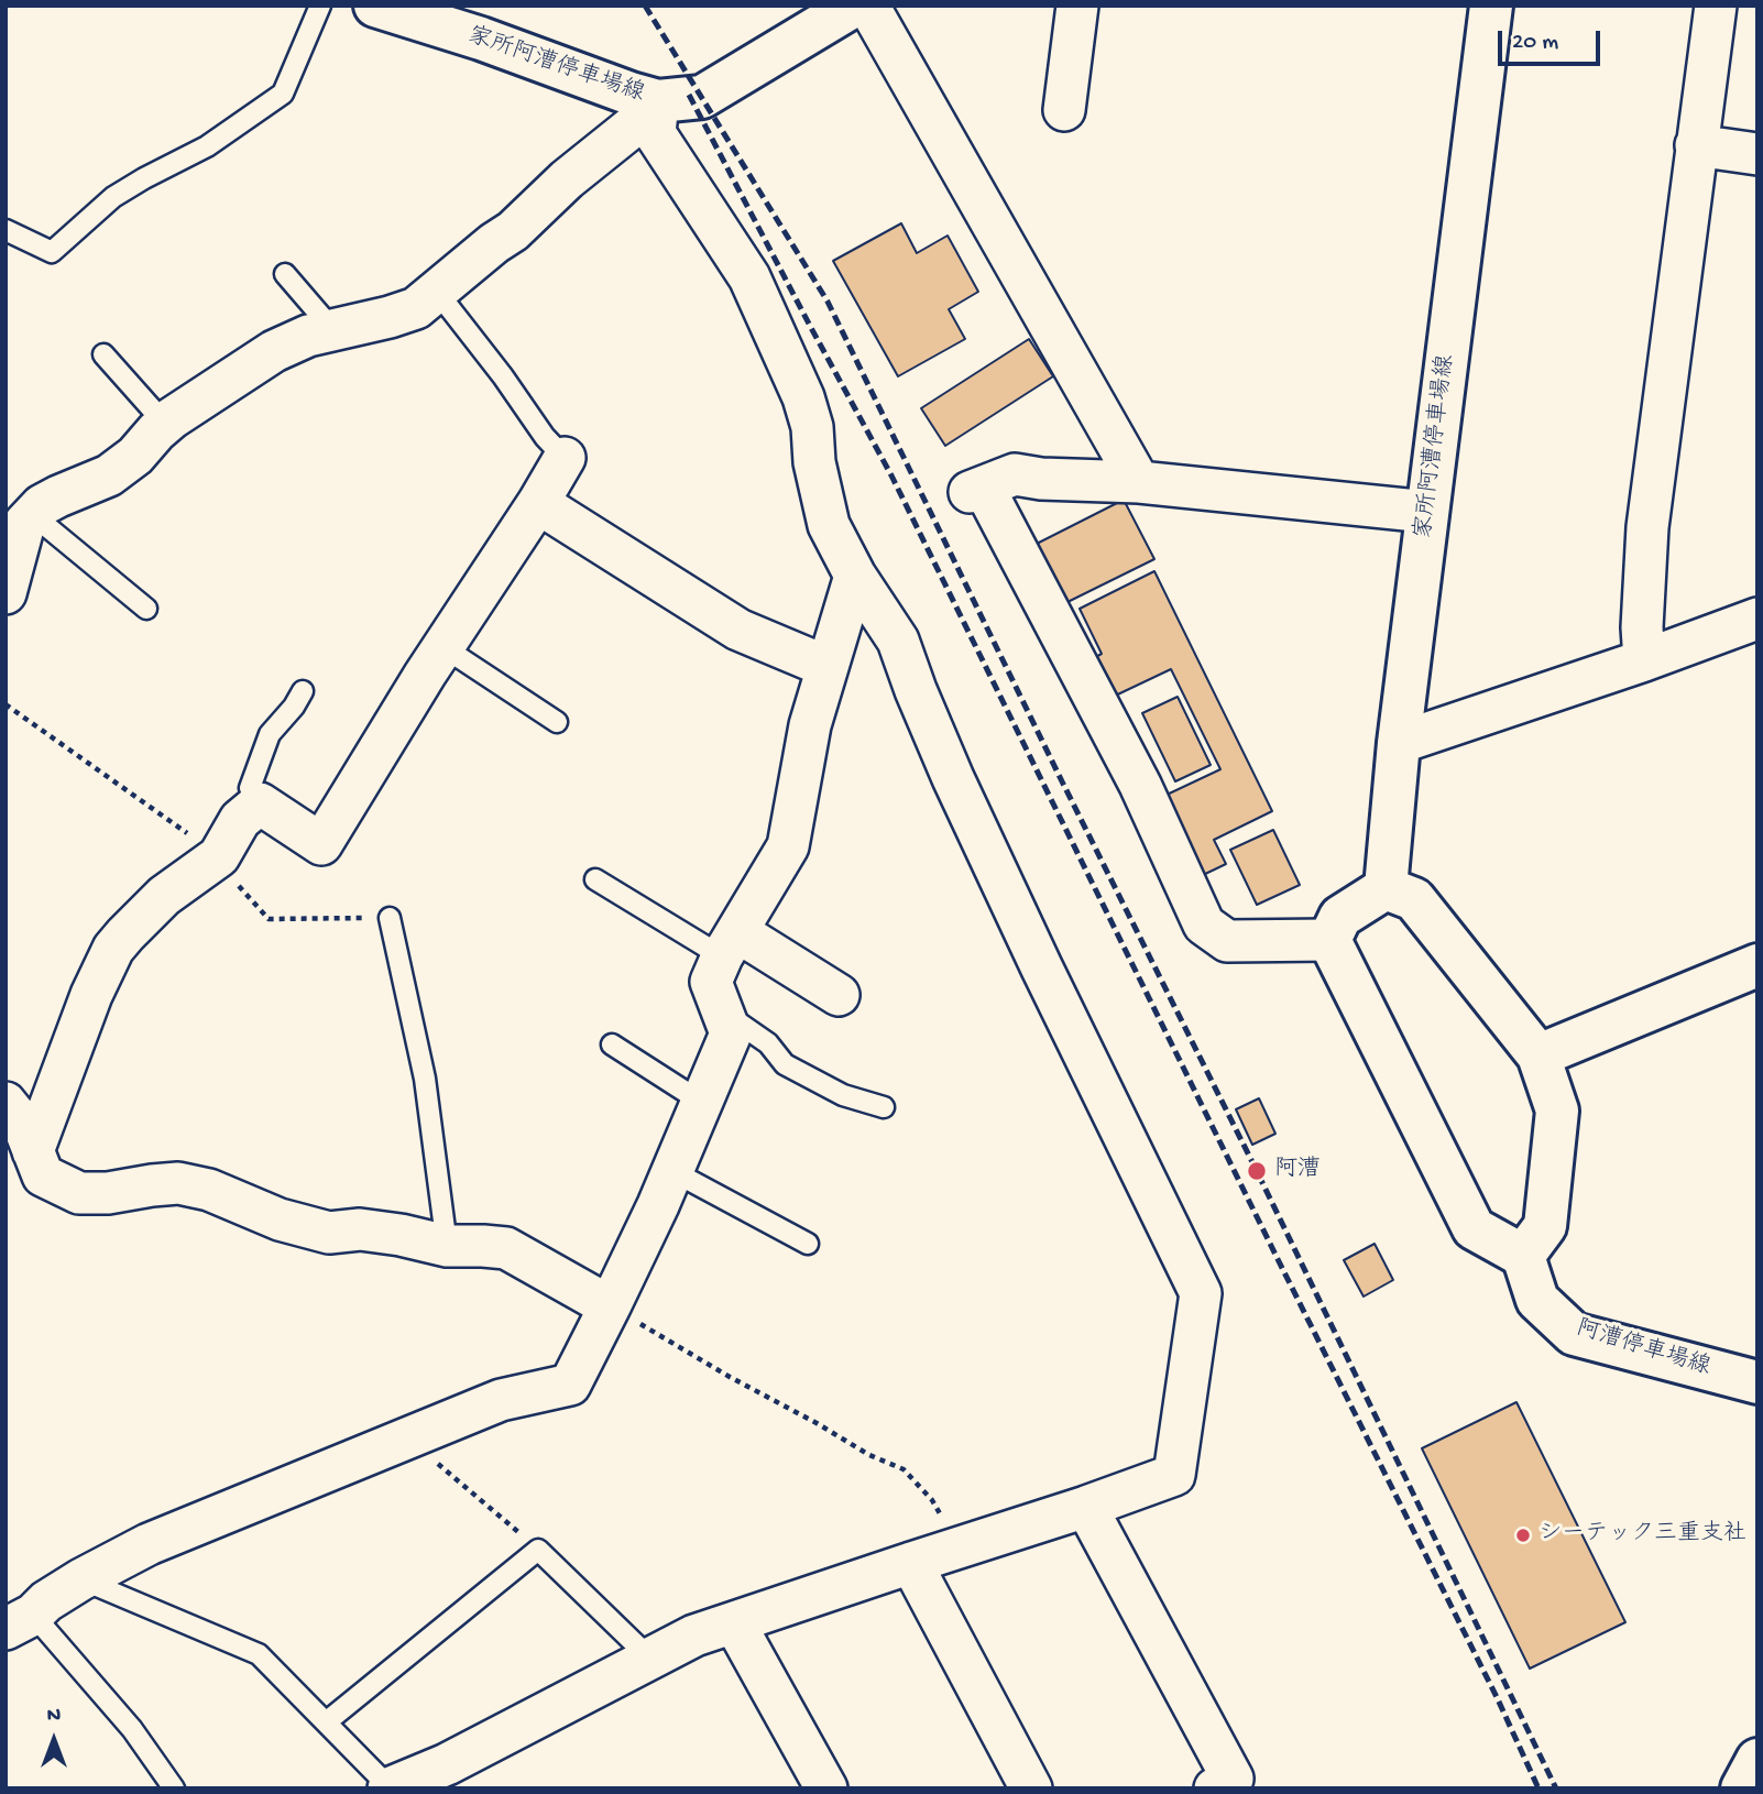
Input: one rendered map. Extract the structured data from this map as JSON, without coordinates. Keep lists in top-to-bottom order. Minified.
{"streets":{"main road":["家所阿漕停車場線","阿漕停車場線"]},"places":["阿漕","シーテック三重支社"],"scale_bar":"20 m","north":"top"}
